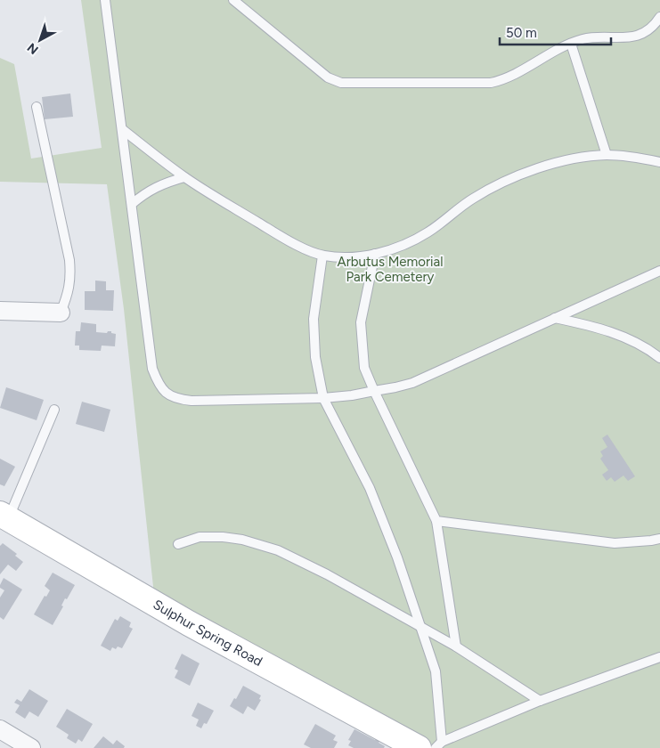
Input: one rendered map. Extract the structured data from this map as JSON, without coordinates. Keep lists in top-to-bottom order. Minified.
{"streets":{"main road":["Sulphur Spring Road"]},"parks":["Arbutus Memorial Park Cemetery"],"scale_bar":"50 m","north":"bottom left"}
